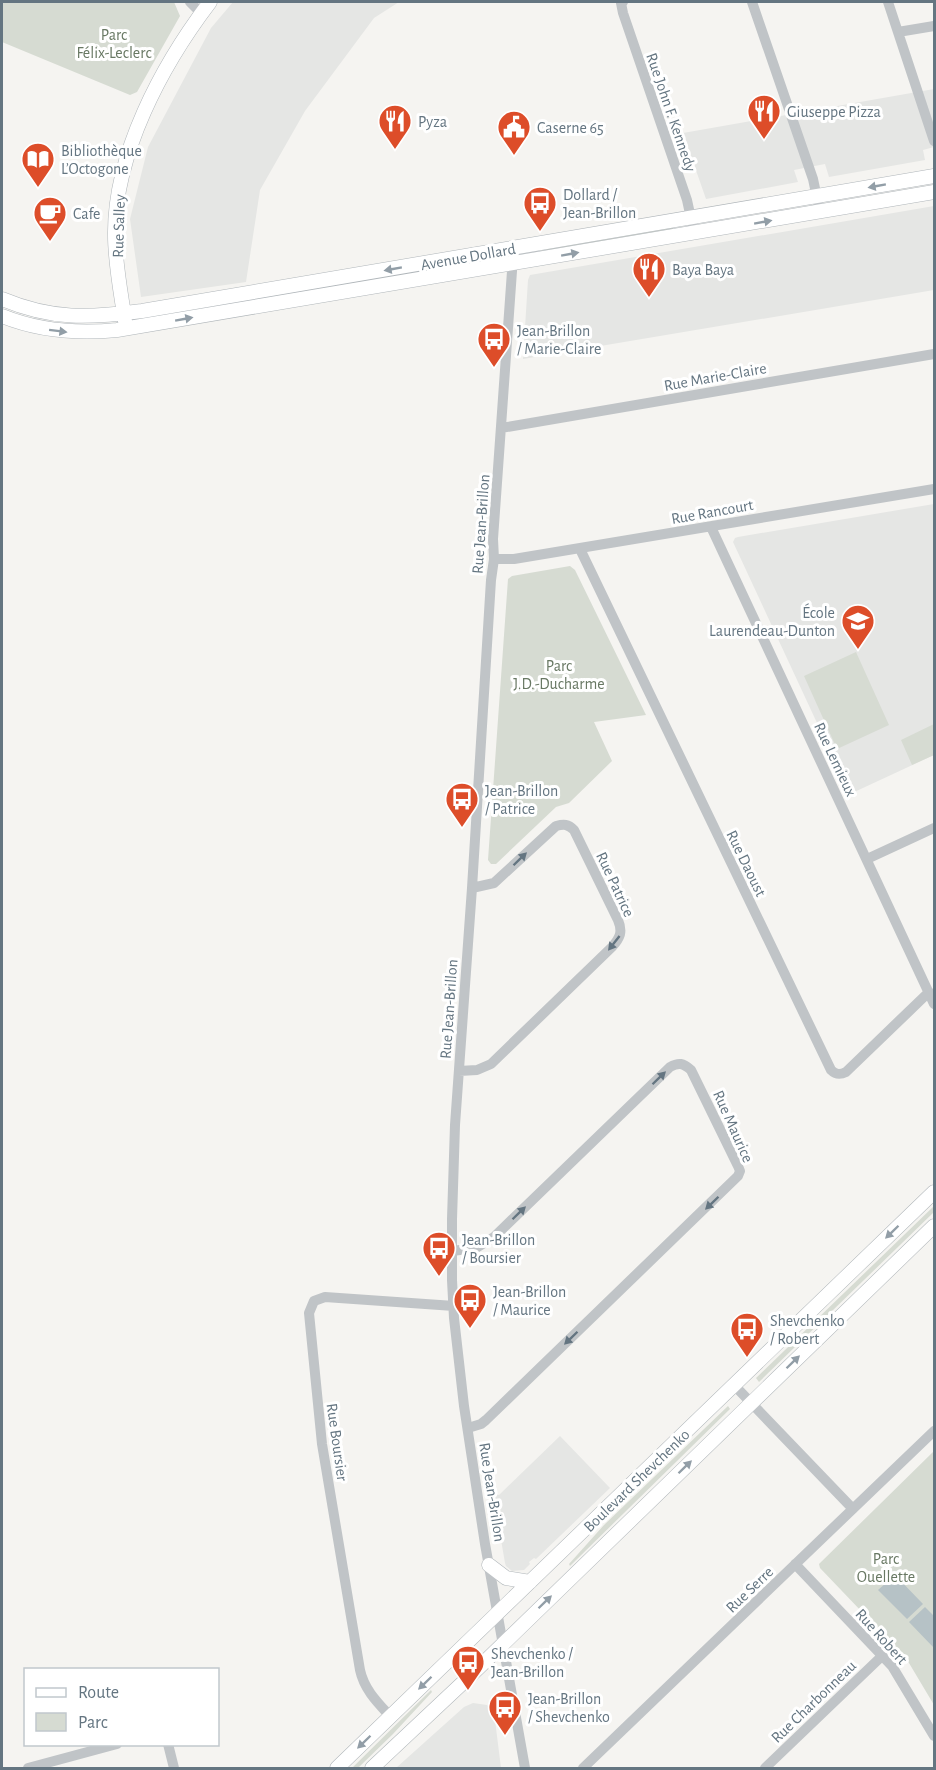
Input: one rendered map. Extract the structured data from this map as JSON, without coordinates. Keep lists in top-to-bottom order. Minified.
{"streets":{"street":["Rue John F. Kennedy","Rue Salley","Avenue Dollard","Rue Marie-Claire","Rue Rancourt","Rue Jean-Brillon","Rue Lemieux","Rue Daoust","Rue Patrice","Rue Maurice","Rue Boursier","Boulevard Shevchenko","Rue Serre","Rue Robert","Rue Charbonneau"]},"crossings":[["Rue John F. Kennedy","Avenue Dollard"],["Rue Salley","Avenue Dollard"],["Avenue Dollard","Rue Jean-Brillon"],["Rue Marie-Claire","Rue Jean-Brillon"],["Rue Rancourt","Rue Jean-Brillon"],["Rue Rancourt","Rue Lemieux"],["Rue Rancourt","Rue Daoust"],["Rue Jean-Brillon","Rue Patrice"],["Rue Jean-Brillon","Rue Maurice"],["Rue Jean-Brillon","Rue Boursier"],["Rue Jean-Brillon","Boulevard Shevchenko"],["Rue Lemieux","Rue Daoust"],["Rue Boursier","Boulevard Shevchenko"],["Rue Serre","Rue Robert"],["Rue Robert","Rue Charbonneau"]],"parks":["Parc Félix-Leclerc","Parc J.D.-Ducharme","Parc Ouellette"],"places":{"restaurant":["Giuseppe Pizza","Pyza","Baya Baya"],"public building":["Caserne 65"],"library":["Bibliothèque L’Octogone"],"bus stop":["Dollard / Jean-Brillon","Jean-Brillon / Marie-Claire","Jean-Brillon / Patrice","Jean-Brillon / Boursier","Jean-Brillon / Maurice","Shevchenko / Robert","Shevchenko / Jean-Brillon","Jean-Brillon / Shevchenko"],"cafe":["Cafe"],"school or university":["École Laurendeau-Dunton"]},"legend":["Route","Parc"]}
